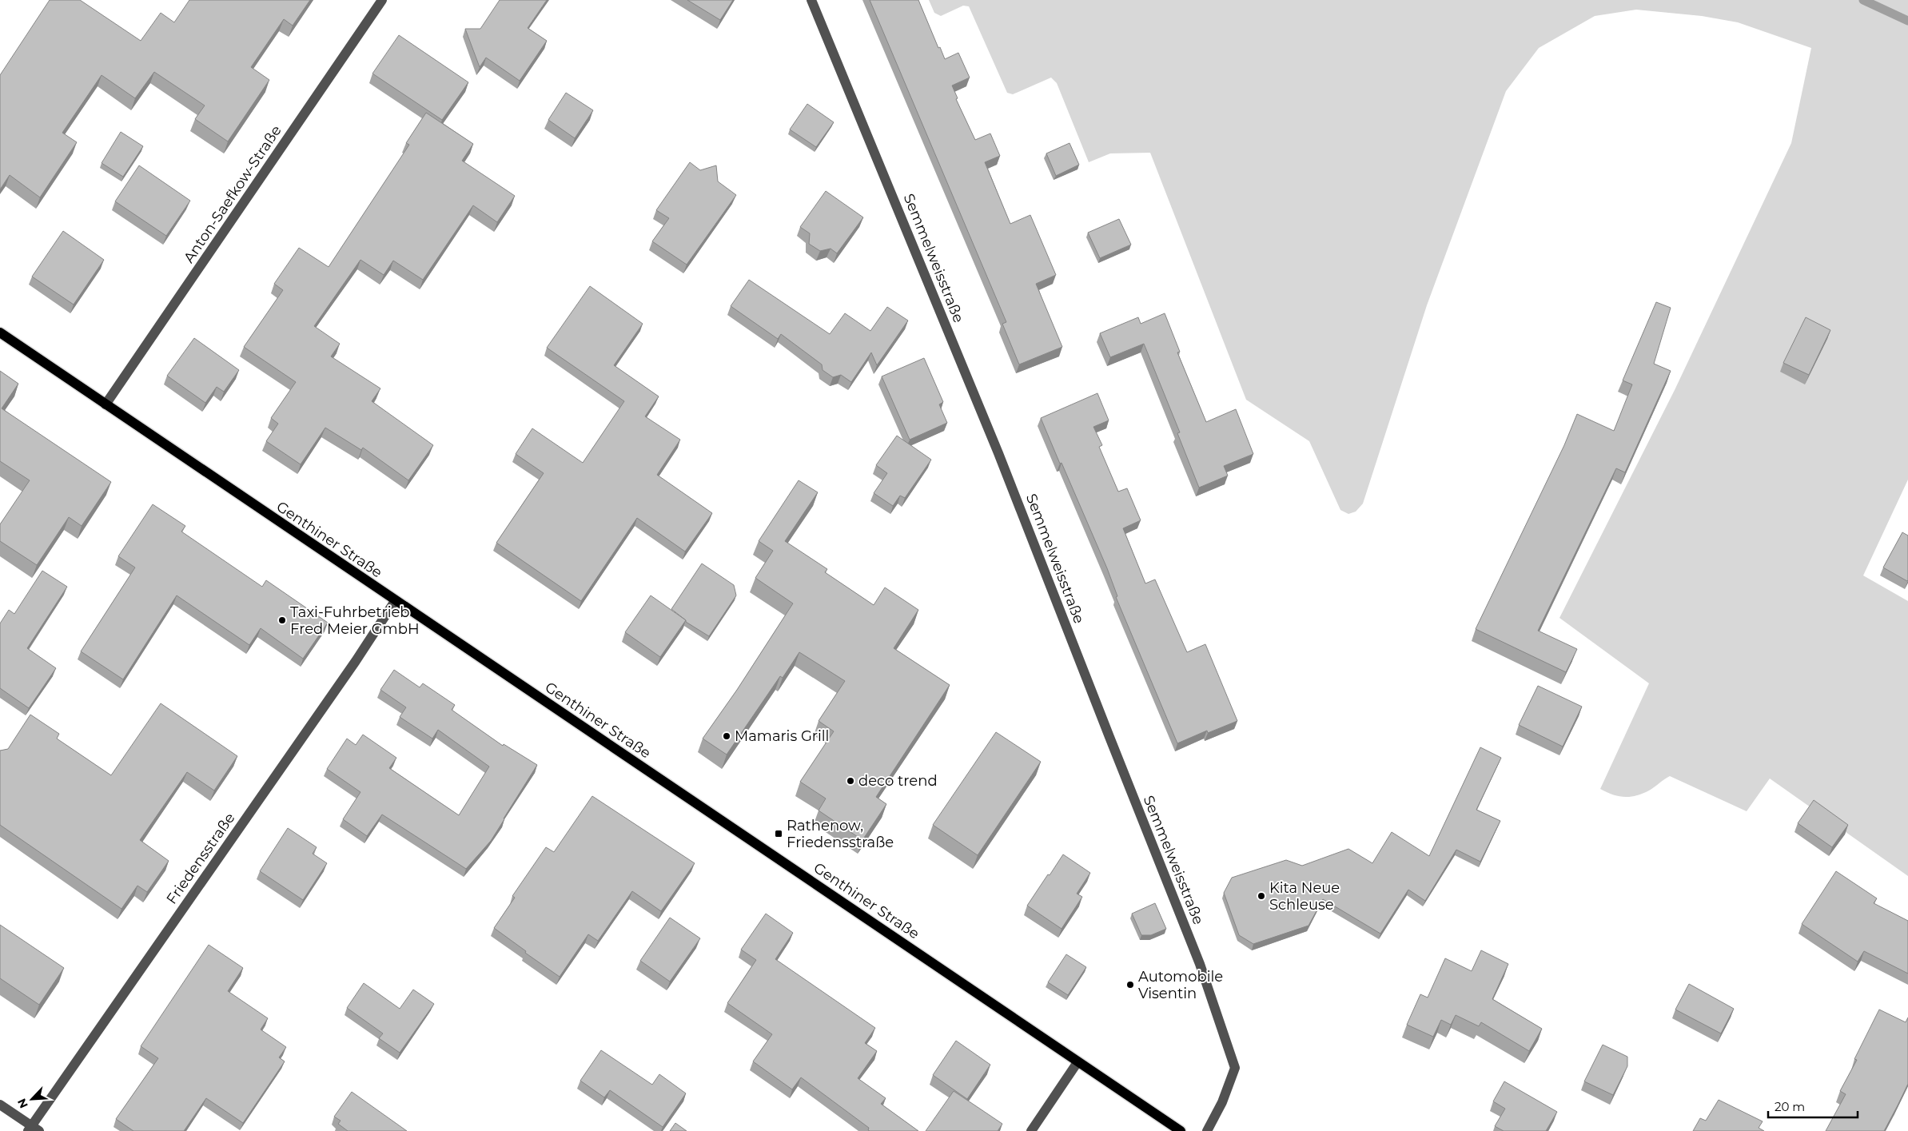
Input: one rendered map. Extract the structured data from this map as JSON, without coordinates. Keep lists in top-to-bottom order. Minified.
{"streets":{"main road":["Genthiner Straße"],"street":["Anton-Saefkow-Straße","Semmelweisstraße","Friedensstraße"]},"crossings":[["Anton-Saefkow-Straße","Genthiner Straße"],["Genthiner Straße","Friedensstraße"]],"places":{"other":["Taxi-Fuhrbetrieb Fred Meier GmbH","Mamaris Grill","deco trend","Kita Neue Schleuse","Automobile Visentin"],"transit":["Rathenow, Friedensstraße"]},"scale_bar":"20 m","north":"bottom left"}
